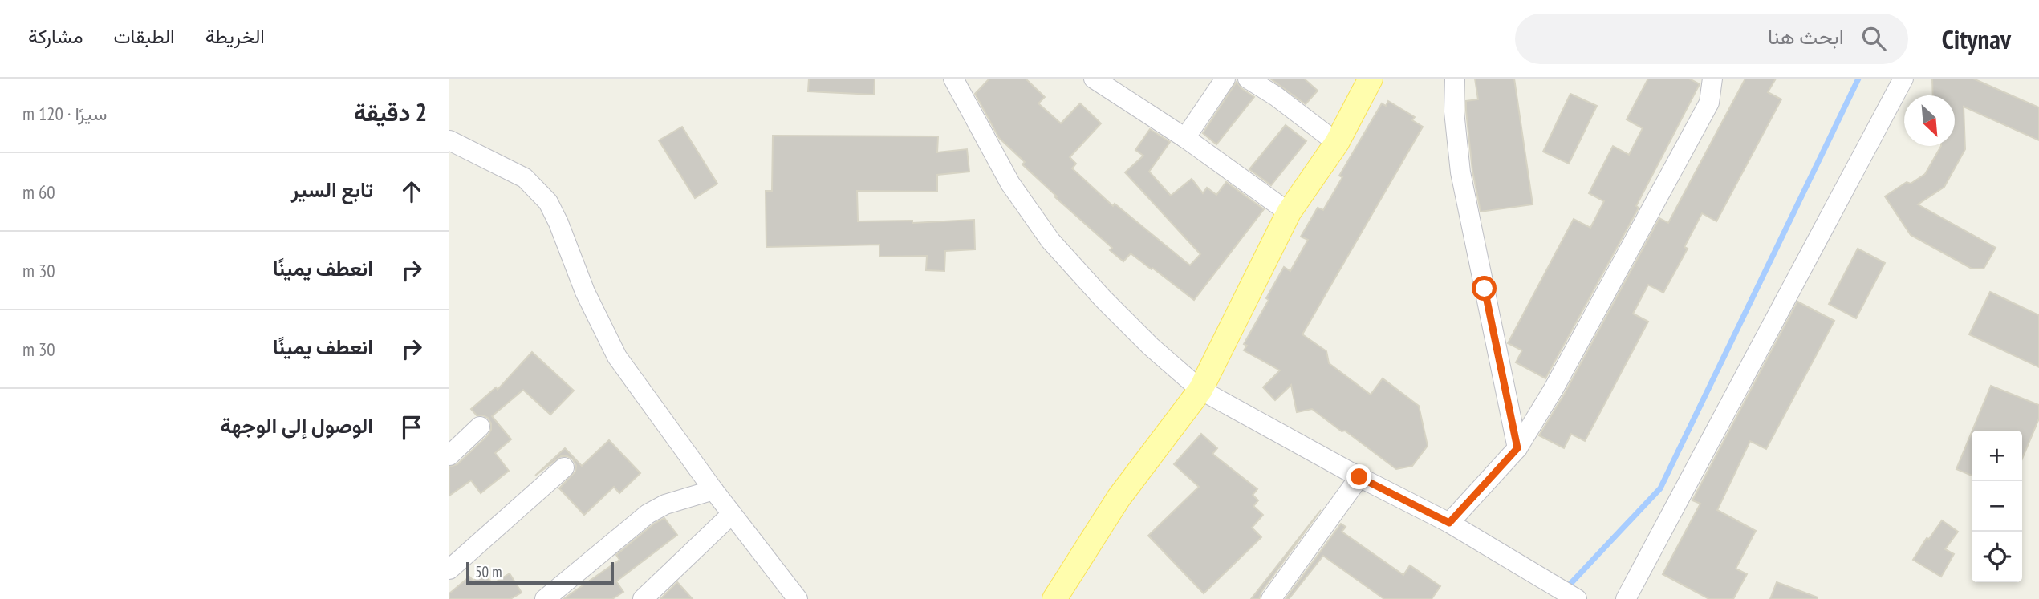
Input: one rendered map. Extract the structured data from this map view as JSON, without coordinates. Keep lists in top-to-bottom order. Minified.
{"scale_bar":"50 m","north":"bottom right","page":{"header":"Citynav","search":"ابحث هنا","nav":["الخريطة","الطبقات","مشاركة"],"heading":["2 دقيقة","سيرًا · 120 m"],"list":[["تابع السير","60 m"],["انعطف يمينًا","30 m"],["انعطف يمينًا","30 m"],"الوصول إلى الوجهة"],"map_buttons":["+","−"],"scale":"50 m"}}
